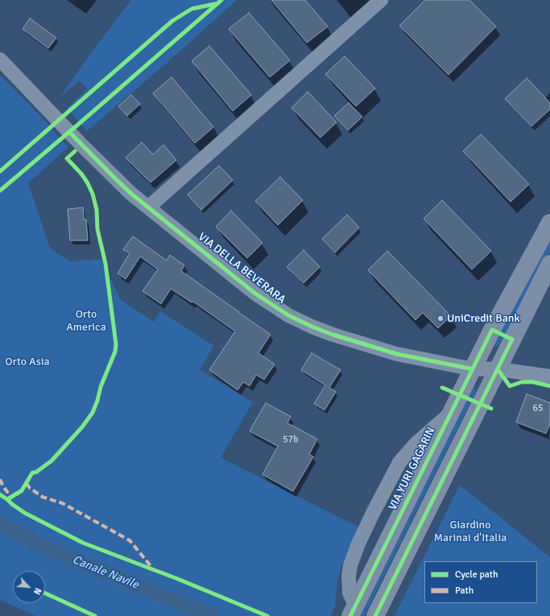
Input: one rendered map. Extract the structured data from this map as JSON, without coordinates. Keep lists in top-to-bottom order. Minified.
{"streets":{"main road":["VIA YURI GAGARIN"],"street":["VIA DELLA BEVERARA"]},"crossings":[["VIA DELLA BEVERARA","VIA YURI GAGARIN"]],"water":["Canale Navile"],"parks":["Orto America","Orto Asia","Giardino Marinai d'Italia"],"places":["UniCredit Bank"],"house_numbers":["65","57b"],"legend":["Cycle path","Path"],"north":"bottom right"}
